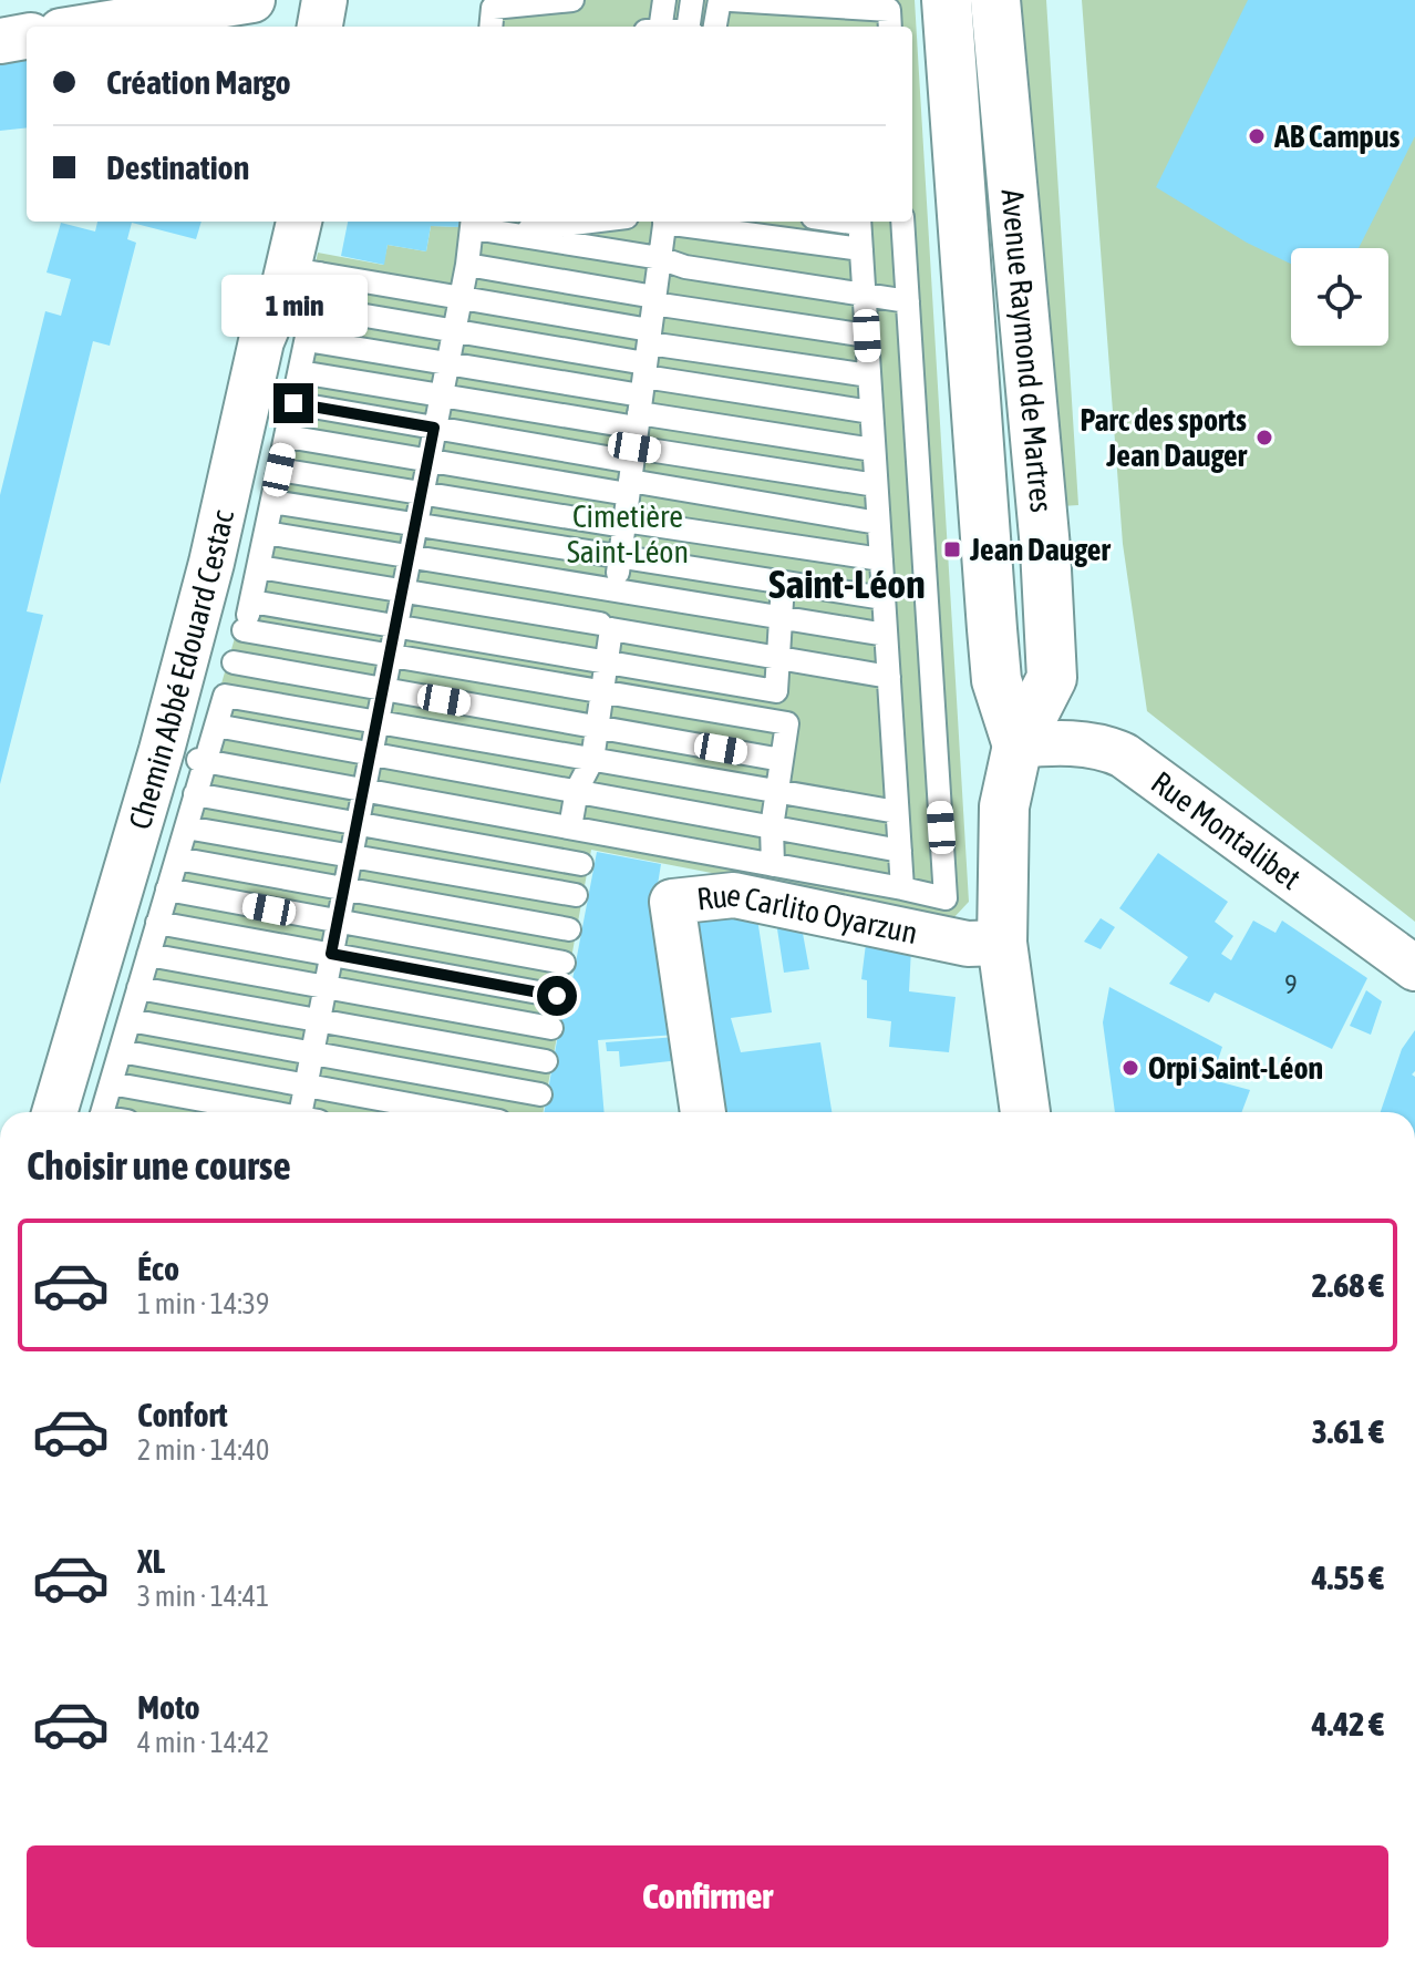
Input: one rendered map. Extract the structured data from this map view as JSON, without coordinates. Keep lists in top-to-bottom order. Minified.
{"streets":{"main road":["Avenue Raymond de Martres"],"street":["Chemin Abbé Edouard Cestac","Rue Montalibet","Rue Carlito Oyarzun"]},"crossings":[["Avenue Raymond de Martres","Rue Montalibet"],["Avenue Raymond de Martres","Rue Carlito Oyarzun"]],"districts":["Saint-Léon"],"parks":["Cimetière Saint-Léon"],"places":{"other":["AB Campus","Parc des sports Jean Dauger","Orpi Saint-Léon"],"transit":["Jean Dauger"]},"house_numbers":["9"],"page":{"banner":["Création Margo","Destination"],"bubble":"1 min","heading":"Choisir une course","list":[{"name":"Éco","note":"1 min · 14:39","value":"2.68 €"},{"name":"Confort","note":"2 min · 14:40","value":"3.61 €"},{"name":"XL","note":"3 min · 14:41","value":"4.55 €"},{"name":"Moto","note":"4 min · 14:42","value":"4.42 €"}],"buttons":"Confirmer"}}
